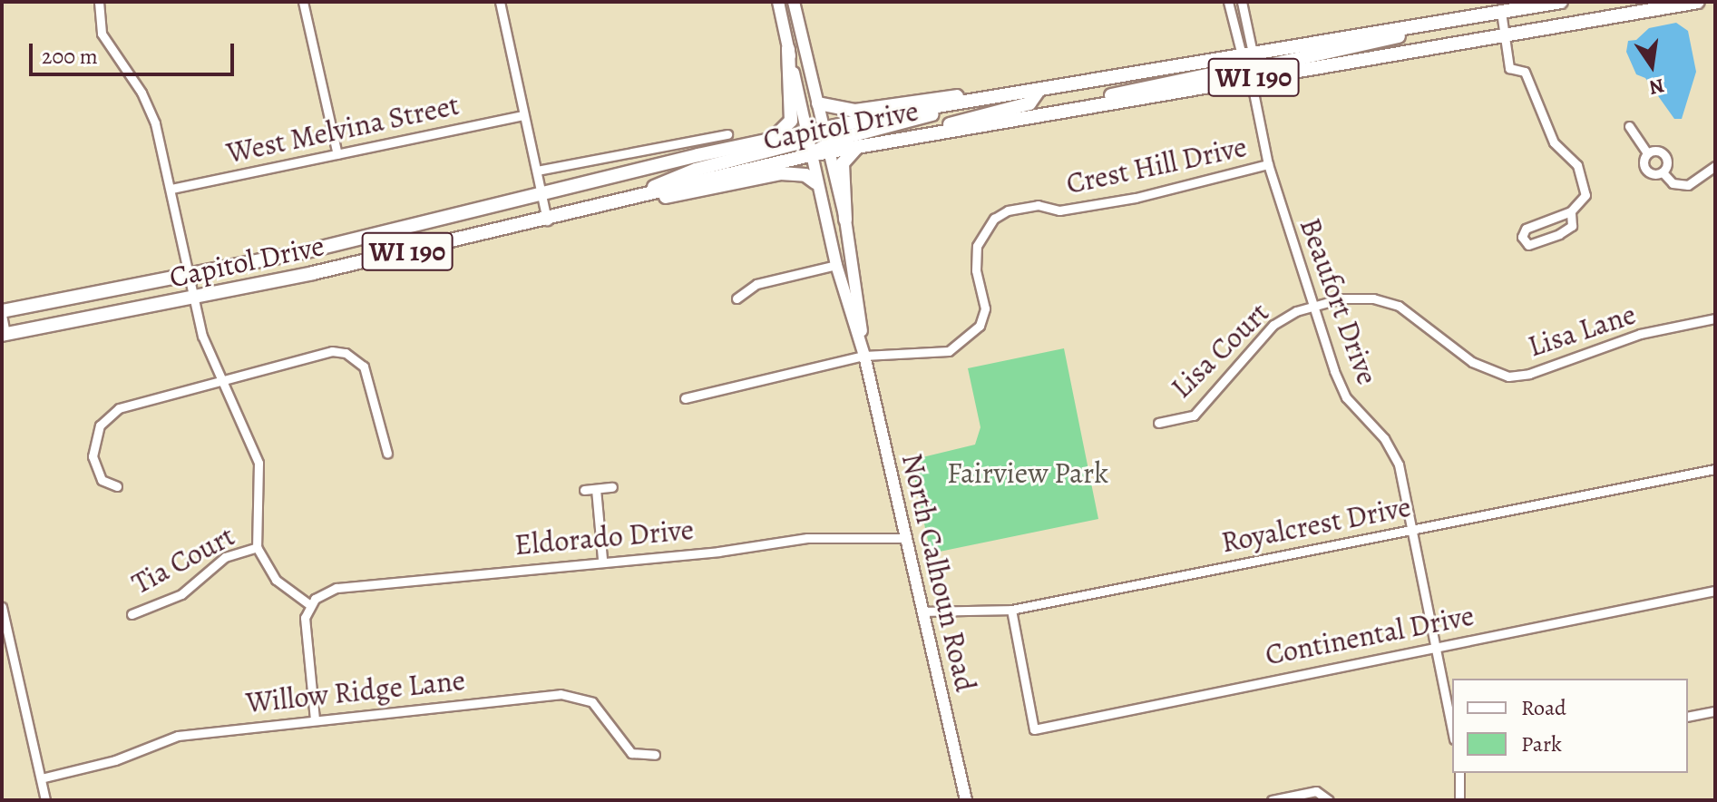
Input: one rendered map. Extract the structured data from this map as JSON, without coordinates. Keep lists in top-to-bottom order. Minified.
{"streets":{"main road":["WI 190","Capitol Drive"],"street":["West Melvina Street","Crest Hill Drive","Beaufort Drive","Lisa Lane","Lisa Court","Royalcrest Drive","Eldorado Drive","Tia Court","North Calhoun Road","Continental Drive","Willow Ridge Lane"]},"crossings":[["Capitol Drive","Beaufort Drive"],["Capitol Drive","North Calhoun Road"],["Crest Hill Drive","Beaufort Drive"],["Crest Hill Drive","North Calhoun Road"],["Beaufort Drive","Lisa Lane"],["Beaufort Drive","Lisa Court"],["Beaufort Drive","Royalcrest Drive"],["Beaufort Drive","Continental Drive"],["Lisa Lane","Lisa Court"],["Royalcrest Drive","North Calhoun Road"],["Royalcrest Drive","Continental Drive"],["Eldorado Drive","North Calhoun Road"]],"parks":["Fairview Park"],"legend":["Road","Park"],"scale_bar":"200 m","north":"bottom"}
